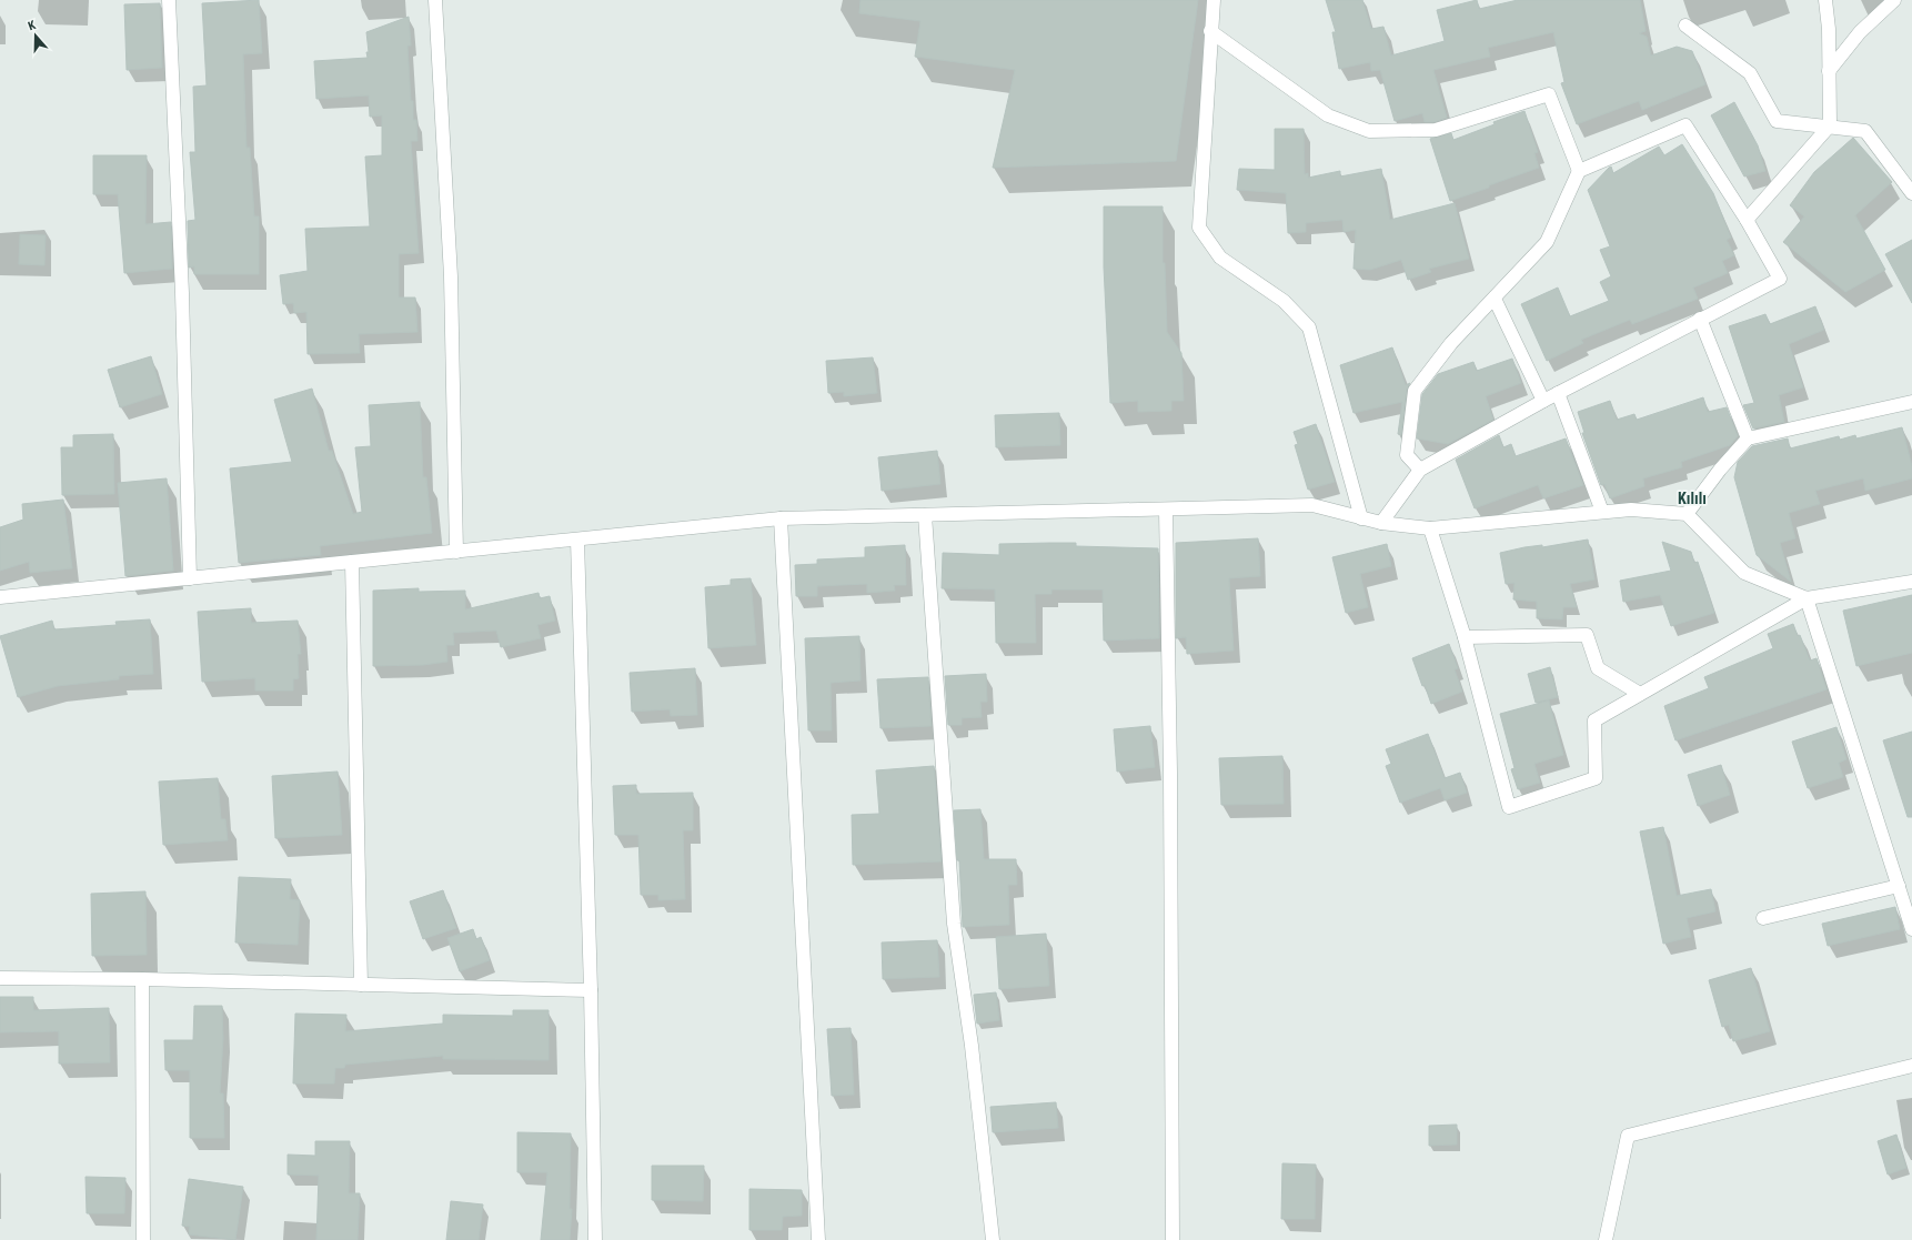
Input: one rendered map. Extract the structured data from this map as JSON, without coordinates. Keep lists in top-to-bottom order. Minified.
{"districts":["Kılılı"],"north":"top"}
